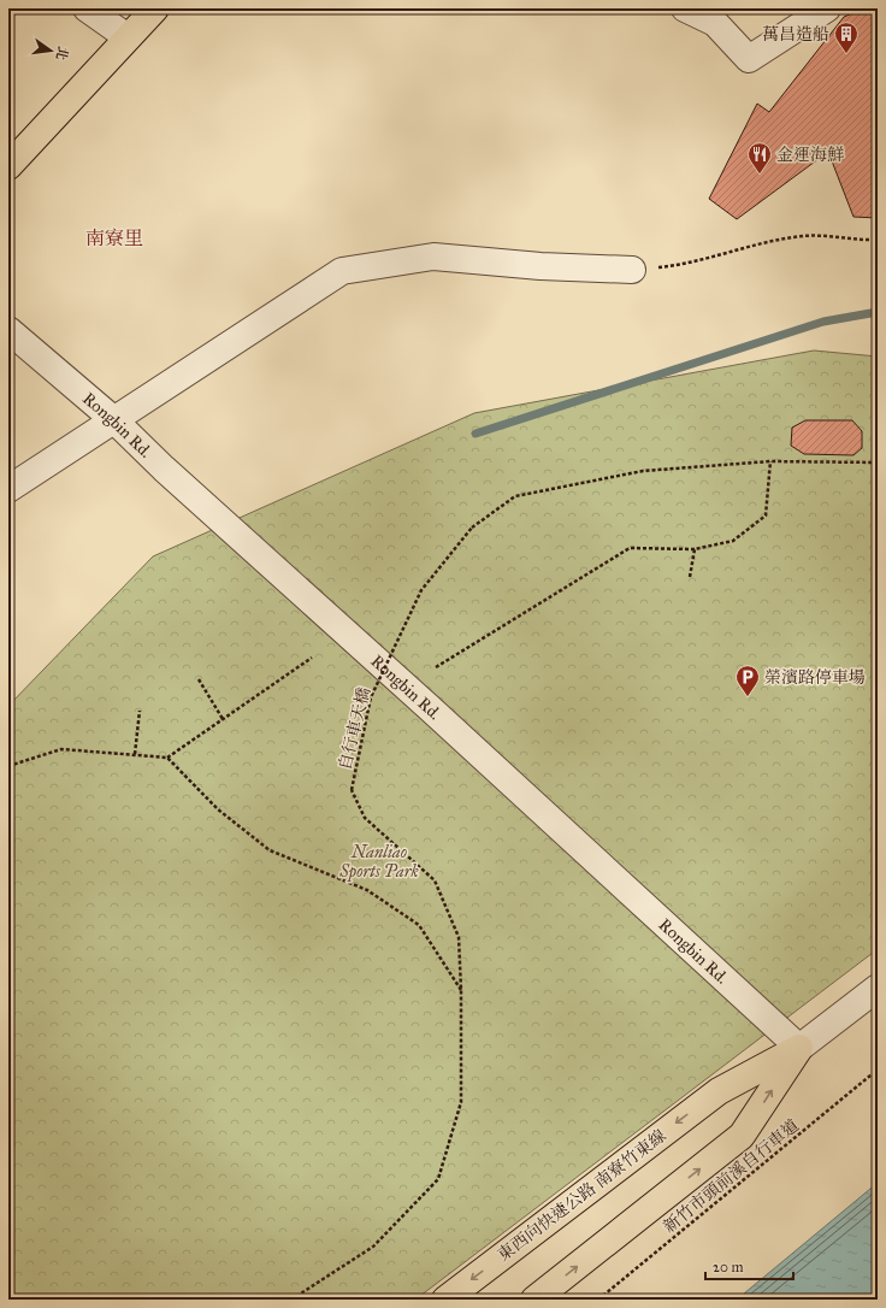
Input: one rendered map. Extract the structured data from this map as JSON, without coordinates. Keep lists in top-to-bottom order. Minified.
{"streets":{"main road":["東西向快速公路 南寮竹東線"],"street":["Rongbin Rd."],"path":["自行車天橋","新竹市頭前溪自行車道"]},"crossings":[["Rongbin Rd.","東西向快速公路 南寮竹東線"]],"districts":["南寮里"],"parks":["Nanliao Sports Park"],"places":{"building":["萬昌造船"],"restaurant":["金運海鮮"],"parking":["榮濱路停車場"]},"scale_bar":"20 m","north":"right"}
